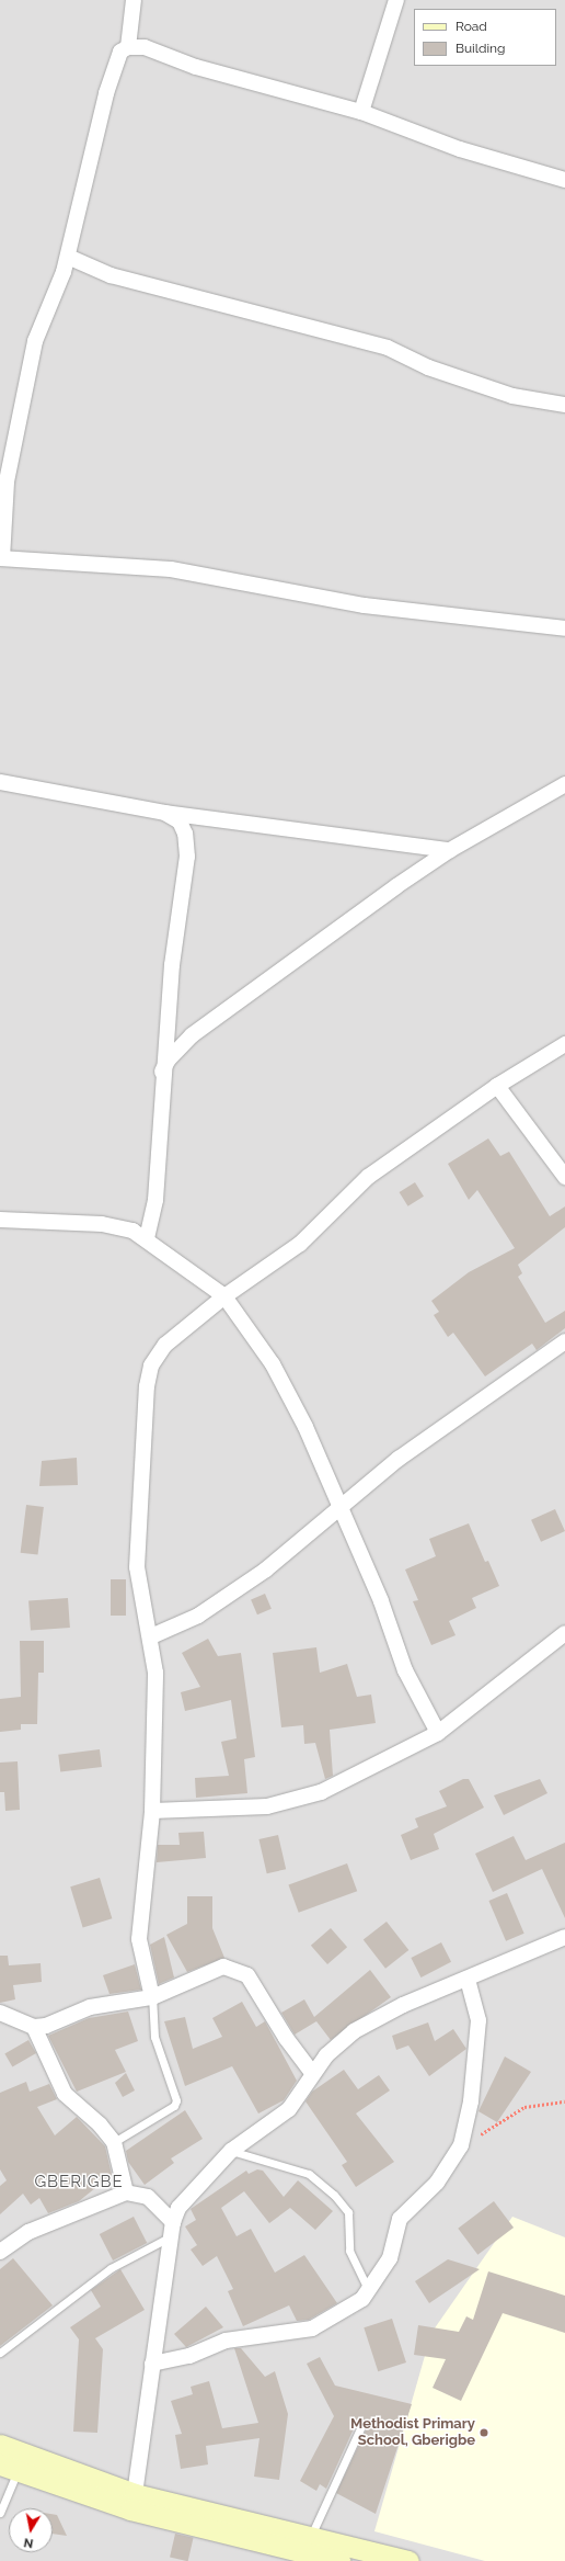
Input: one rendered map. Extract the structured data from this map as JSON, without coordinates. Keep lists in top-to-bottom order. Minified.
{"districts":["GBERIGBE"],"places":["Methodist Primary School, Gberigbe"],"legend":["Road","Building"],"north":"bottom"}
